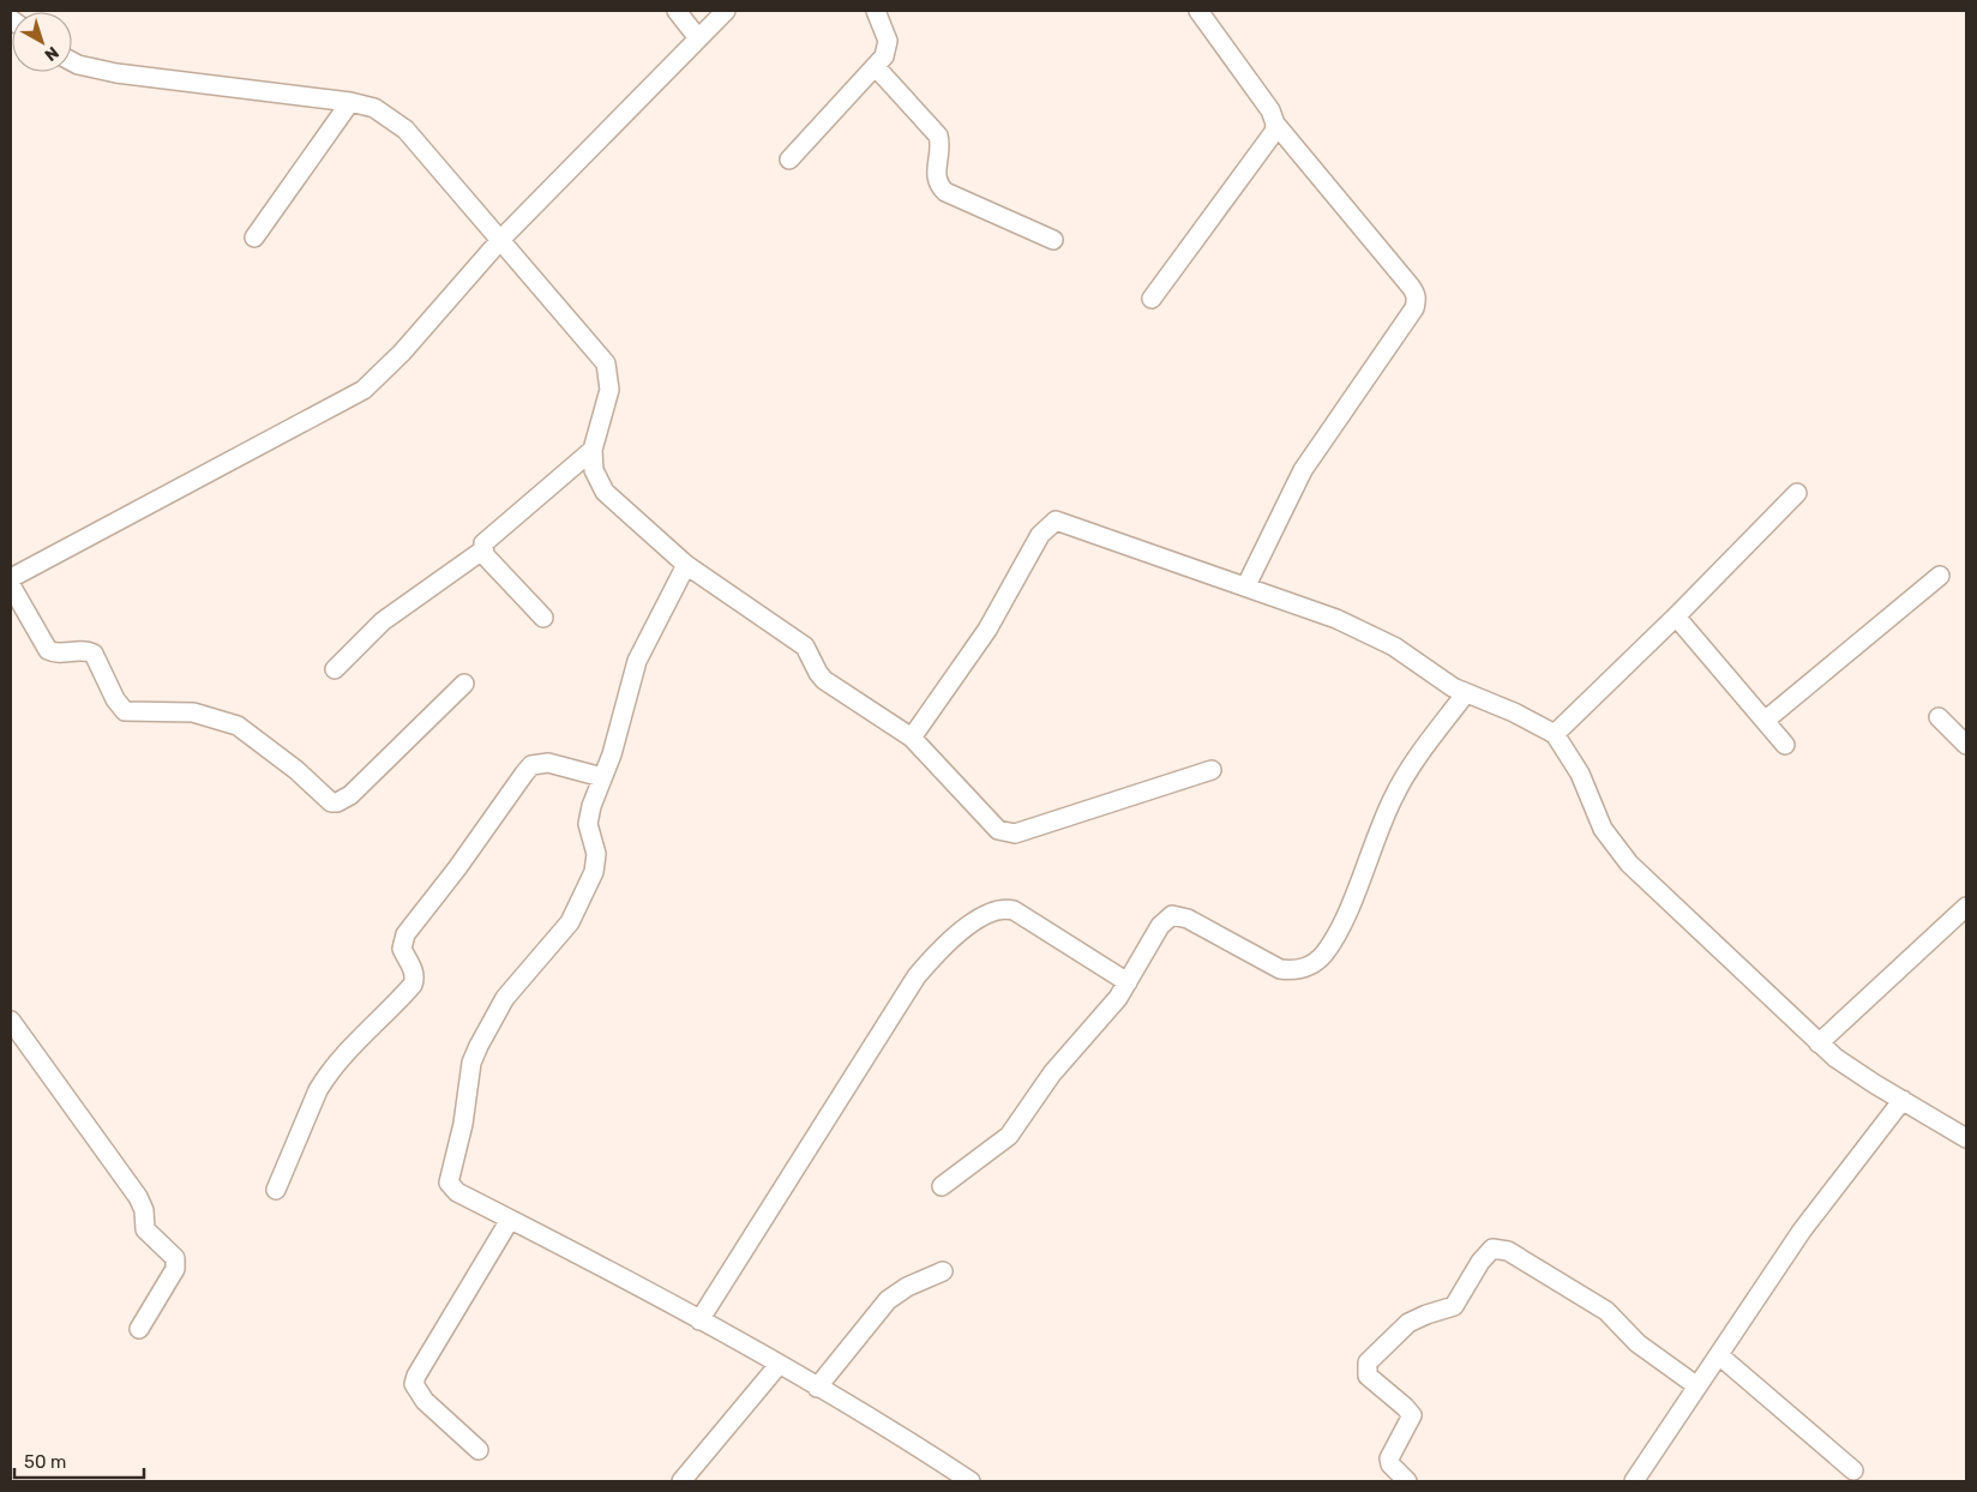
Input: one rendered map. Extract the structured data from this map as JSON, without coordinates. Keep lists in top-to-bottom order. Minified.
{"scale_bar":"50 m","north":"bottom right"}
